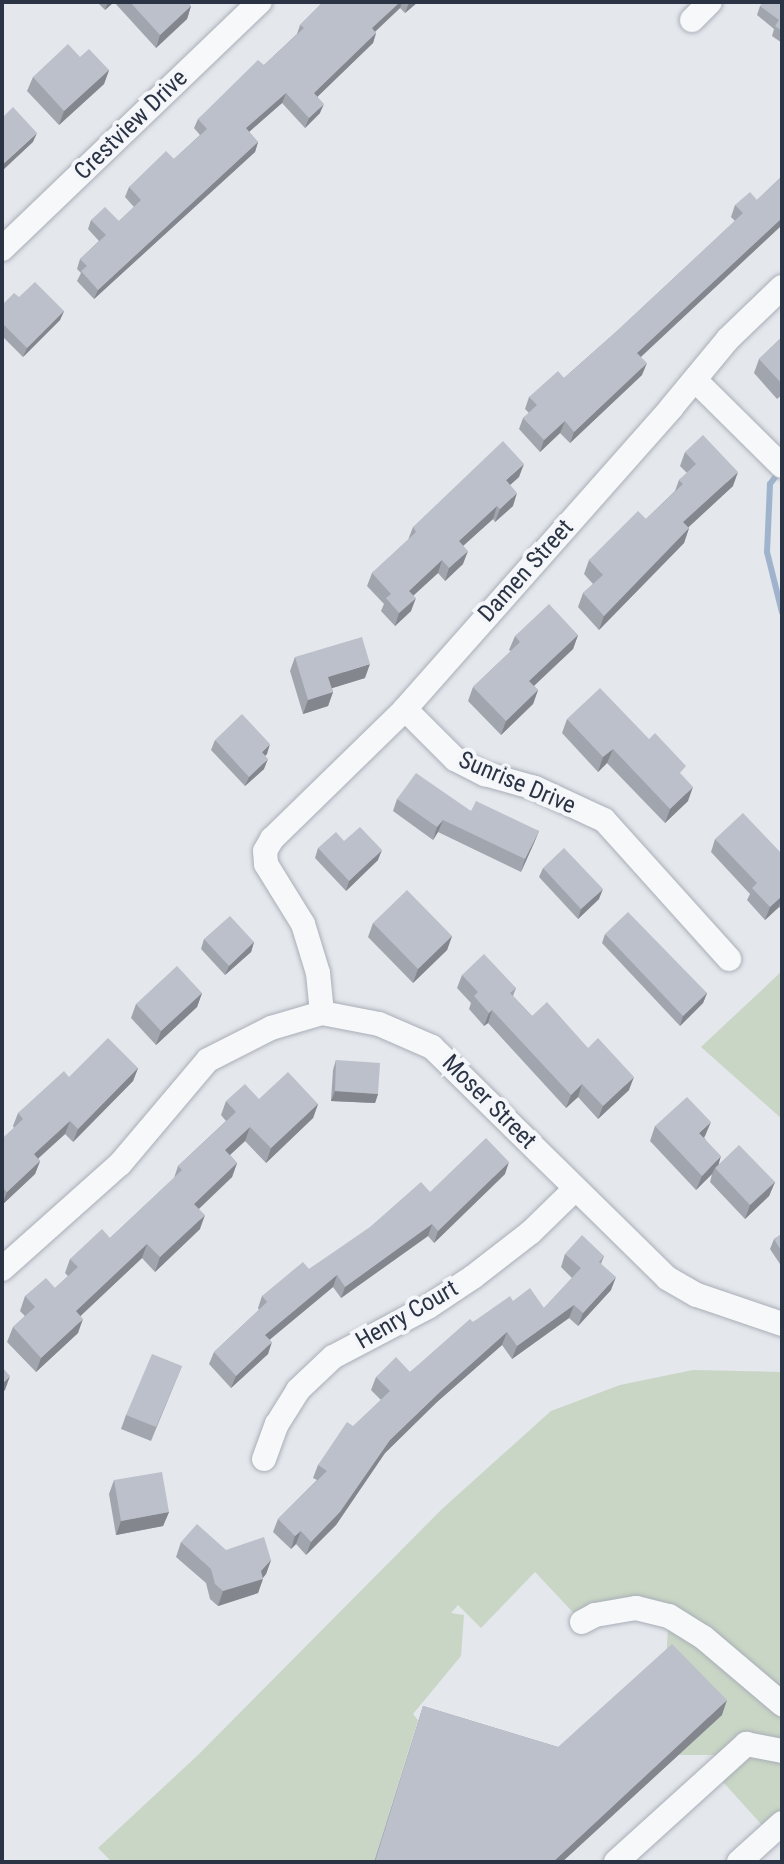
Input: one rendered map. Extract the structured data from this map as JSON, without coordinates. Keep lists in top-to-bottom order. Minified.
{"streets":{"street":["Crestview Drive","Damen Street","Sunrise Drive","Moser Street","Henry Court"]},"crossings":[["Damen Street","Sunrise Drive"],["Damen Street","Moser Street"],["Moser Street","Henry Court"]]}
